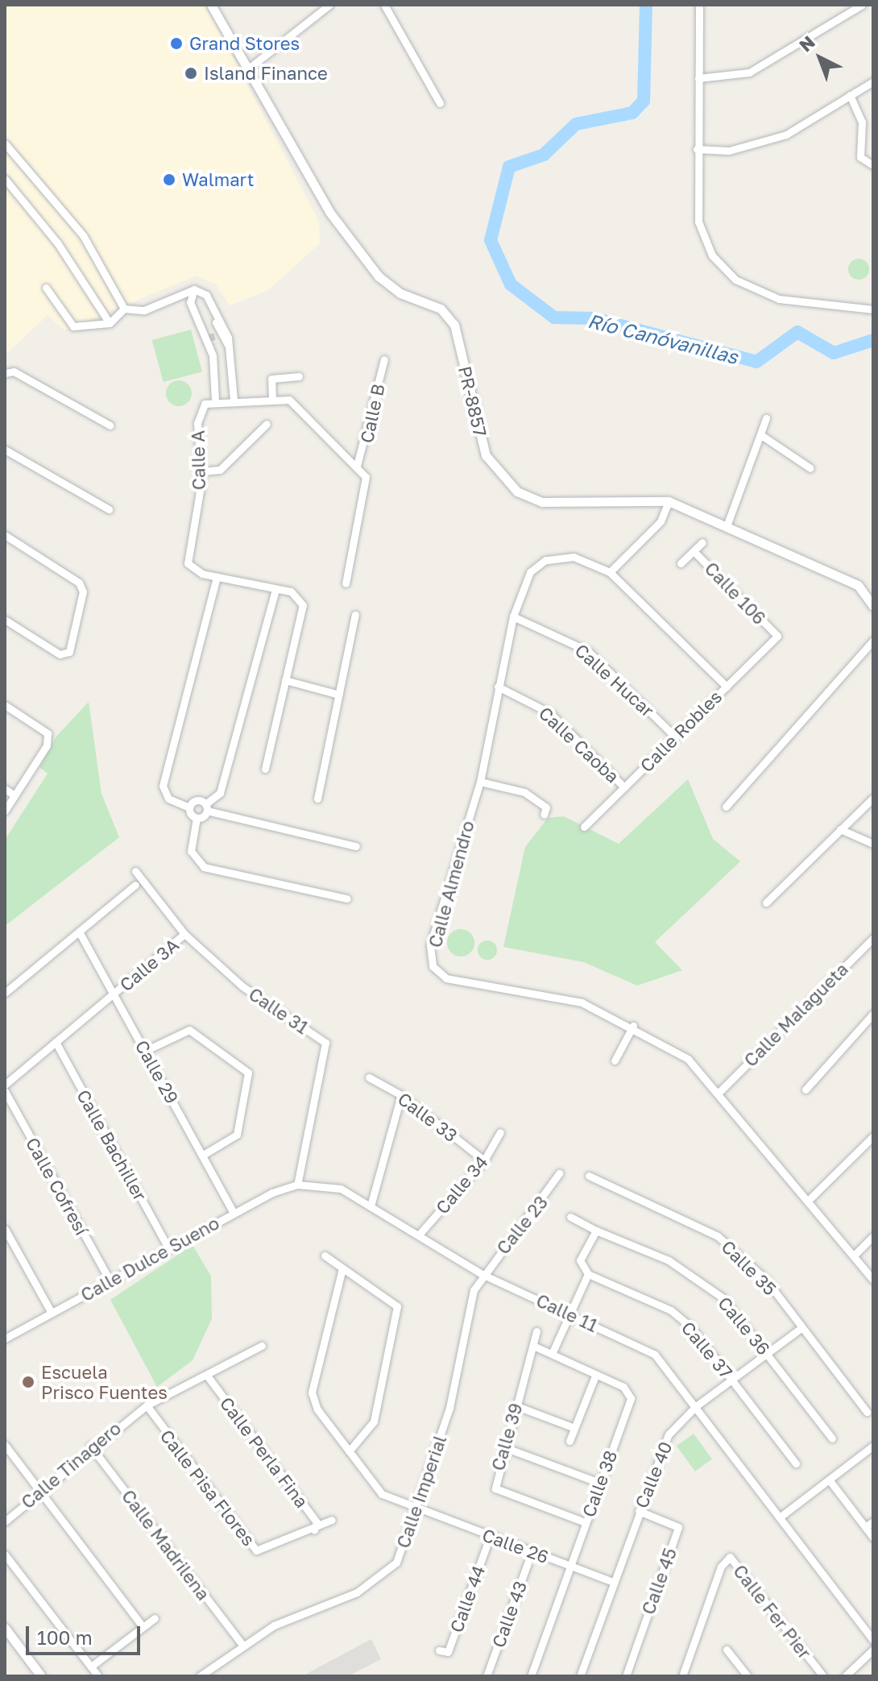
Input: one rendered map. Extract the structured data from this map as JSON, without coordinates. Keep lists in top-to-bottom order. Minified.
{"streets":{"street":["PR-8857","Calle B","Calle A","Calle 106","Calle Hucar","Calle Robles","Calle Caoba","Calle Almendro","Calle 3A","Calle 31","Calle Malagueta","Calle 29","Calle 33","Calle Bachiller","Calle 34","Calle Cofresí","Calle 23","Calle Dulce Sueno","Calle 35","Calle 11","Calle 36","Calle 37","Calle 39","Calle Perla Fina","Calle Tinagero","Calle 40","Calle 38","Calle Pisa Flores","Calle Imperial","Calle Madrilena","Calle 26","Calle 45","Calle 44","Calle Fer Pier","Calle 43"]},"crossings":[["Calle 106","Calle Robles"],["Calle Hucar","Calle Robles"],["Calle Hucar","Calle Almendro"],["Calle Robles","Calle Caoba"],["Calle Robles","Calle Almendro"],["Calle Caoba","Calle Almendro"],["Calle Almendro","Calle Malagueta"],["Calle 3A","Calle 31"],["Calle 3A","Calle 29"],["Calle 3A","Calle Bachiller"],["Calle 31","Calle Dulce Sueno"],["Calle 31","Calle 11"],["Calle 29","Calle Dulce Sueno"],["Calle 33","Calle 34"],["Calle Bachiller","Calle Dulce Sueno"],["Calle 34","Calle 11"],["Calle Cofresí","Calle Dulce Sueno"],["Calle 23","Calle 11"],["Calle 23","Calle Imperial"],["Calle Dulce Sueno","Calle 11"],["Calle 35","Calle 40"],["Calle 11","Calle 40"],["Calle 11","Calle Imperial"],["Calle 36","Calle 40"],["Calle 37","Calle 40"],["Calle 39","Calle 38"],["Calle Perla Fina","Calle Tinagero"],["Calle Perla Fina","Calle Pisa Flores"],["Calle Tinagero","Calle Pisa Flores"],["Calle Tinagero","Calle Madrilena"],["Calle 40","Calle 26"],["Calle 40","Calle 45"],["Calle 38","Calle 26"],["Calle Imperial","Calle Madrilena"],["Calle Imperial","Calle 26"],["Calle 26","Calle 44"],["Calle 26","Calle 43"]],"water":["Río Canóvanillas"],"places":["Grand Stores","Island Finance","Walmart","Escuela Prisco Fuentes"],"scale_bar":"100 m","north":"top left"}
